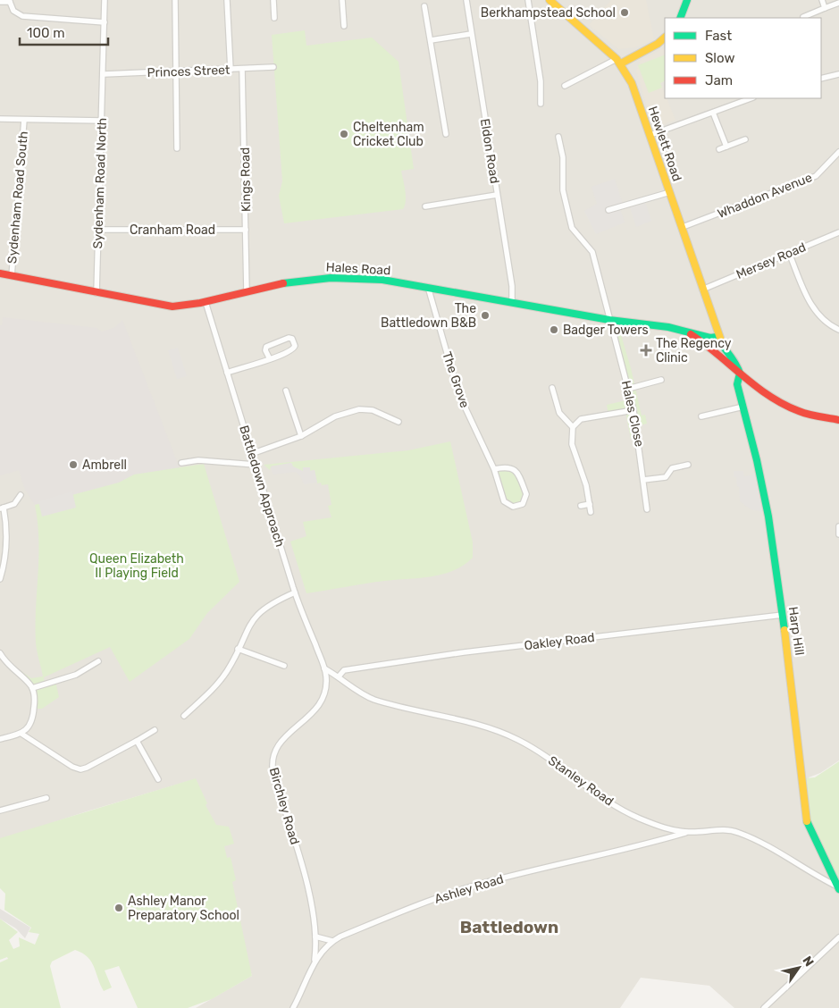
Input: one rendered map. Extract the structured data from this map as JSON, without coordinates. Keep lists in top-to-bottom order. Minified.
{"streets":{"street":["Princes Street","Hewlett Road","Eldon Road","Kings Road","Sydenham Road North","Whaddon Avenue","Sydenham Road South","Cranham Road","Mersey Road","Hales Road","The Grove","Hales Close","Battledown Approach","Harp Hill","Oakley Road","Stanley Road","Birchley Road","Ashley Road"]},"crossings":[["Princes Street","Kings Road"],["Princes Street","Sydenham Road North"],["Hewlett Road","Whaddon Avenue"],["Hewlett Road","Mersey Road"],["Hewlett Road","Hales Road"],["Hewlett Road","Harp Hill"],["Eldon Road","Hales Road"],["Kings Road","Cranham Road"],["Kings Road","Hales Road"],["Sydenham Road North","Cranham Road"],["Sydenham Road North","Hales Road"],["Sydenham Road South","Hales Road"],["Hales Road","The Grove"],["Hales Road","Hales Close"],["Hales Road","Battledown Approach"],["Hales Road","Harp Hill"],["Battledown Approach","Stanley Road"],["Battledown Approach","Birchley Road"],["Harp Hill","Oakley Road"],["Harp Hill","Stanley Road"],["Oakley Road","Stanley Road"],["Stanley Road","Birchley Road"],["Stanley Road","Ashley Road"],["Birchley Road","Ashley Road"]],"districts":["Battledown"],"parks":["Queen Elizabeth II Playing Field"],"places":{"other":["Berkhampstead School","Cheltenham Cricket Club","The Battledown B&B","Badger Towers","Ambrell","Ashley Manor Preparatory School"],"health":["The Regency Clinic"]},"legend":["Fast","Slow","Jam"],"scale_bar":"100 m","north":"top right"}
